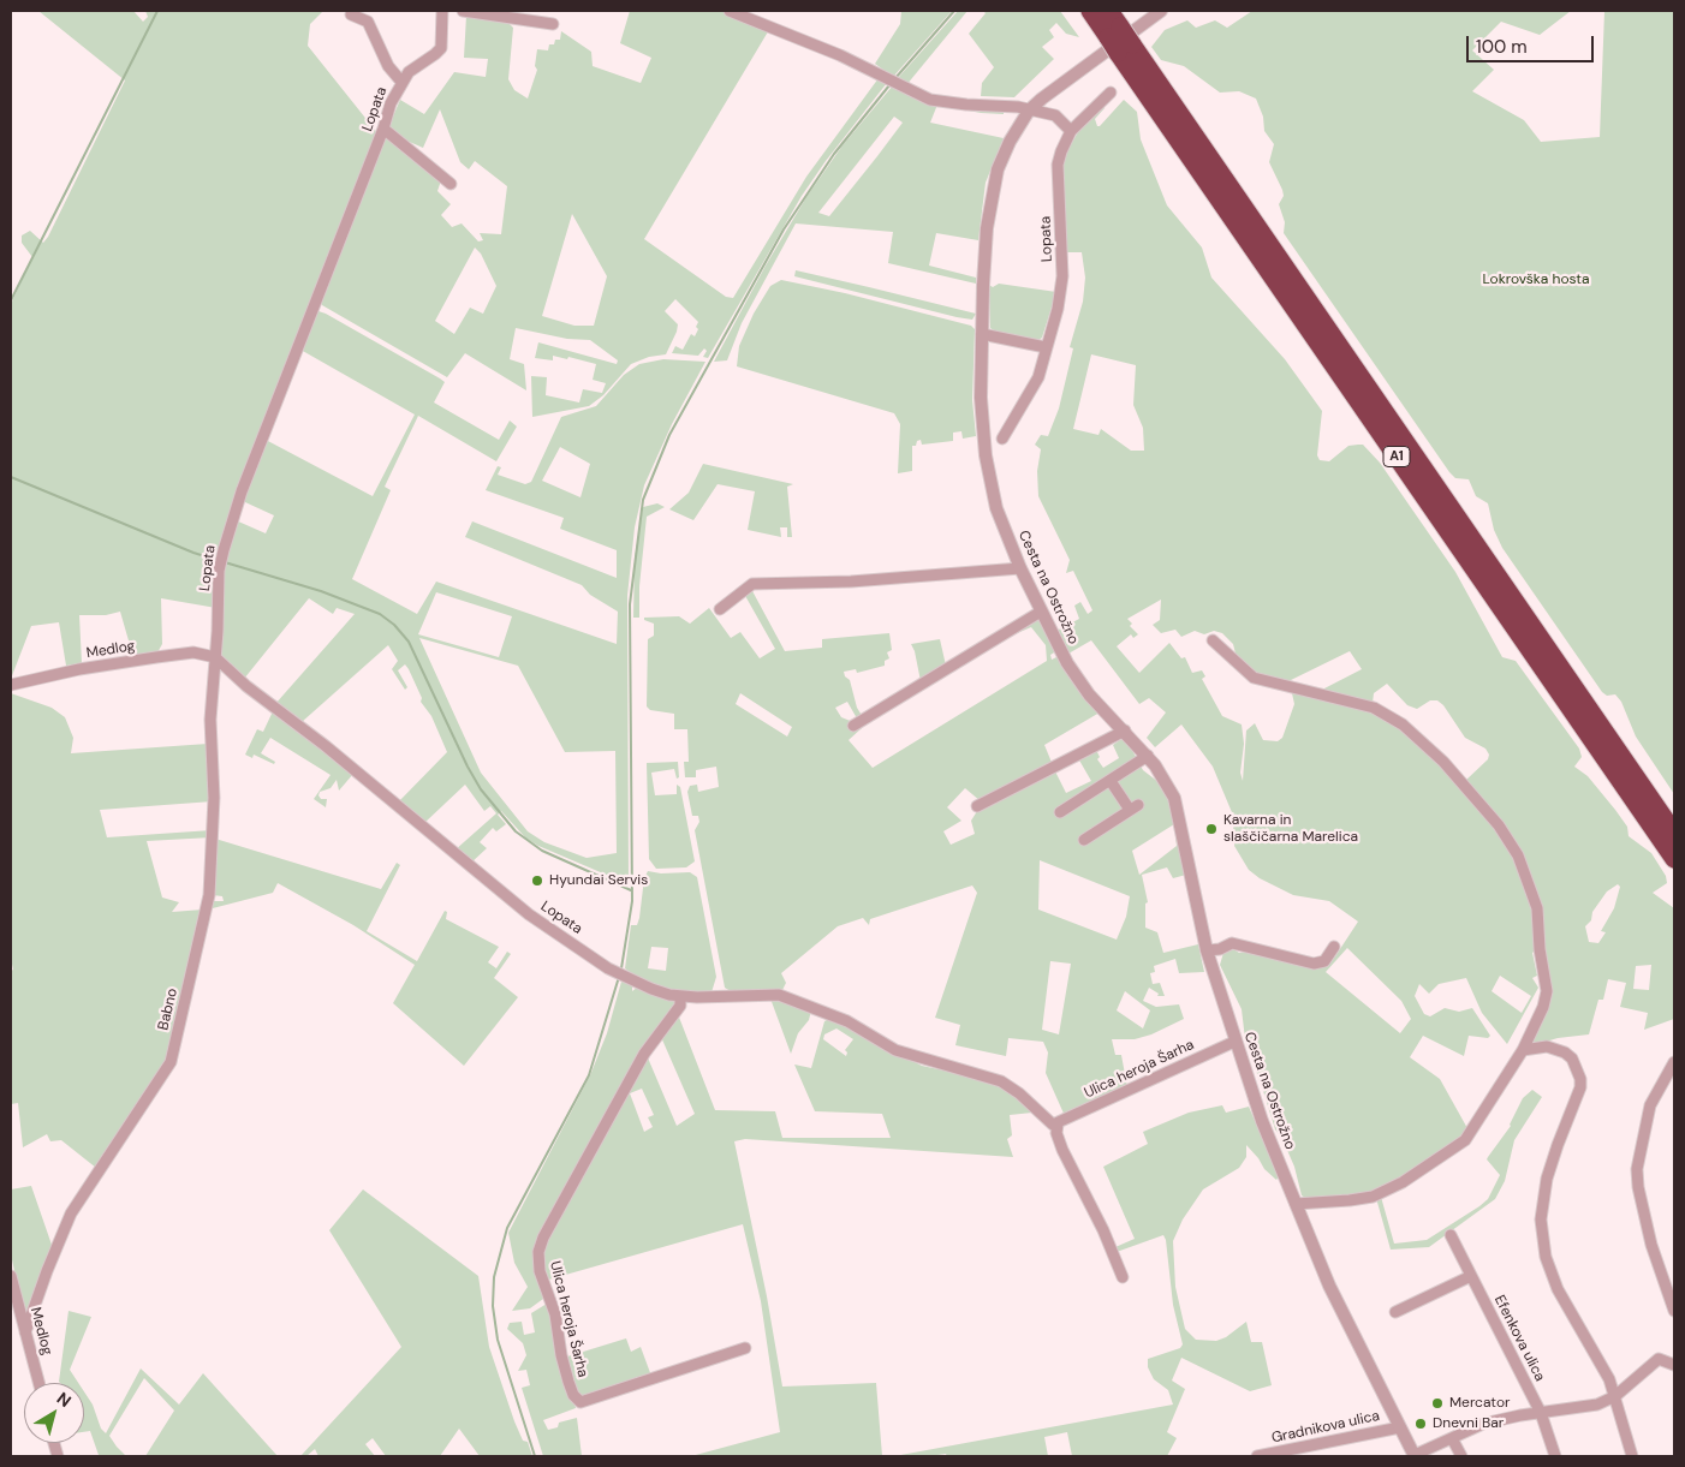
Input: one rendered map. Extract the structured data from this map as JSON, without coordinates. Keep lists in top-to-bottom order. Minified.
{"streets":{"highway":["A1"],"street":["Lopata","Cesta na Ostrožno","Medlog","Babno","Ulica heroja Šarha","Efenkova ulica","Gradnikova ulica"]},"crossings":[["Lopata","Medlog"],["Lopata","Babno"],["Lopata","Ulica heroja Šarha"],["Cesta na Ostrožno","Ulica heroja Šarha"],["Cesta na Ostrožno","Gradnikova ulica"],["Medlog","Babno"]],"parks":["Lokrovška hosta"],"places":["Kavarna in slaščičarna Marelica","Hyundai Servis","Mercator","Dnevni Bar"],"scale_bar":"100 m","north":"top right"}
